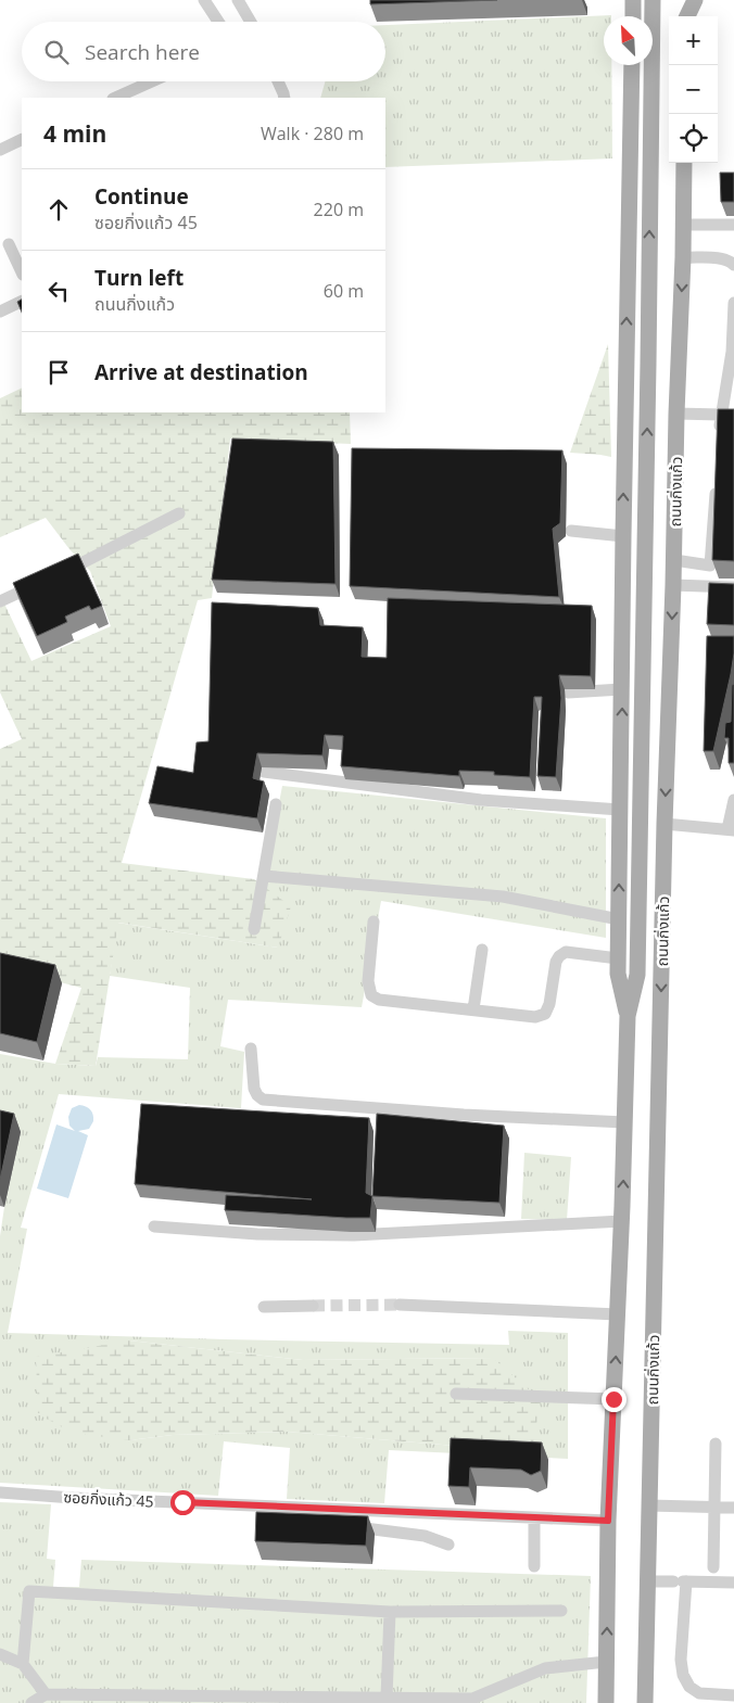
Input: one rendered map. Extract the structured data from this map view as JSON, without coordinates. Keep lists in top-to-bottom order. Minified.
{"streets":{"main road":["ถนนกิ่งแก้ว"],"street":["ซอยกิ่งแก้ว 45"]},"crossings":[["ถนนกิ่งแก้ว","ซอยกิ่งแก้ว 45"]],"north":"top left","page":{"map_buttons":["+","−"],"search":"Search here","heading":["4 min","Walk · 280 m"],"list":[["Continue","ซอยกิ่งแก้ว 45","220 m"],["Turn left","ถนนกิ่งแก้ว","60 m"],"Arrive at destination"]}}
